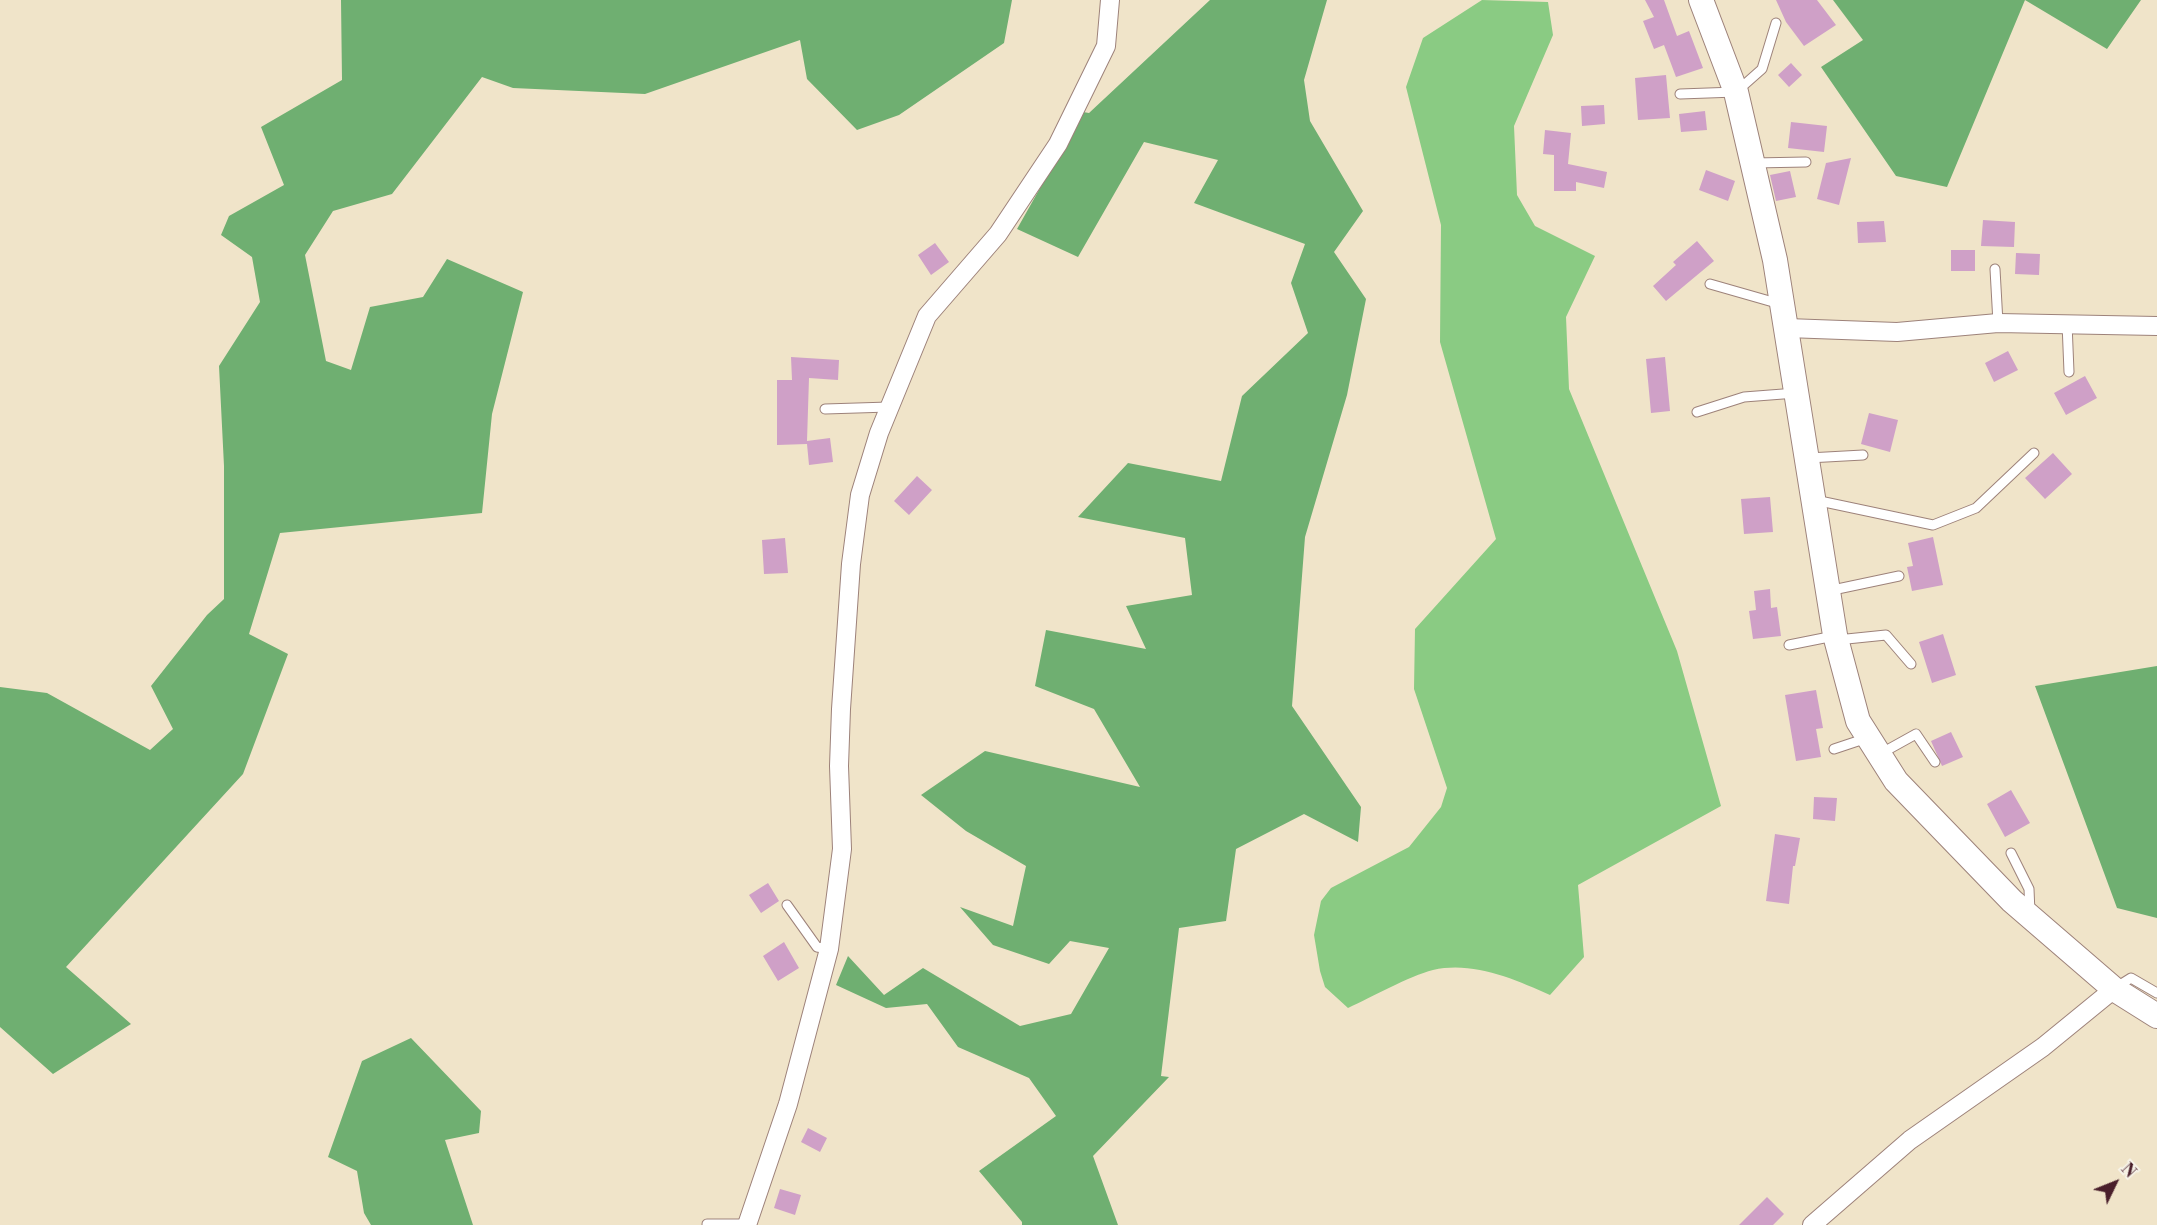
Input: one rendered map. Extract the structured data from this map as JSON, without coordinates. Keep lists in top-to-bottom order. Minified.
{"north":"top right"}
